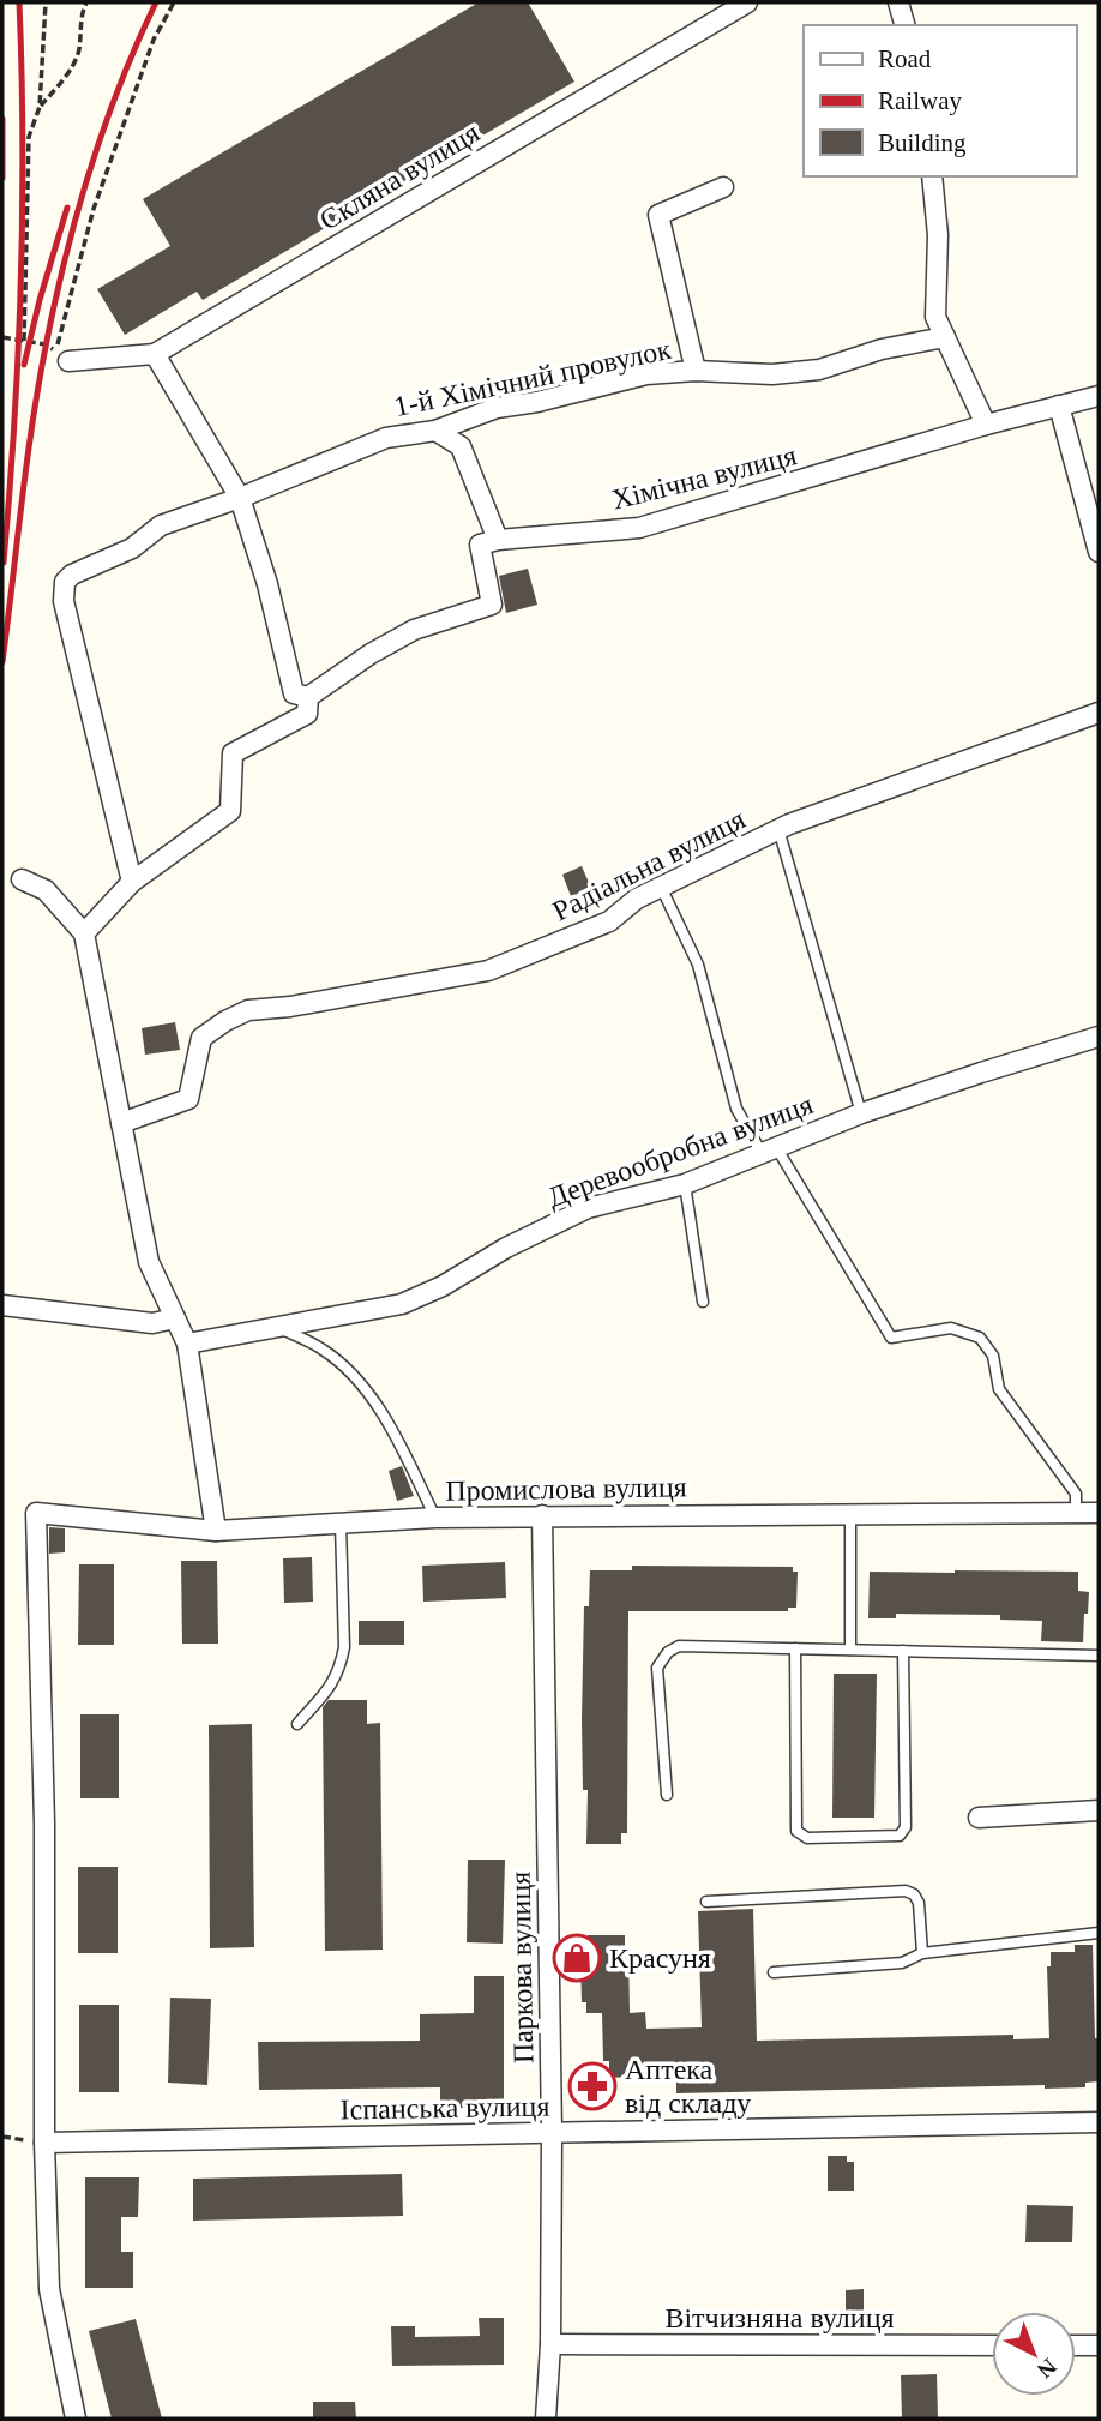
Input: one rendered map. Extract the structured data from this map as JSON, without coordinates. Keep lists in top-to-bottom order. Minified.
{"streets":{"street":["Скляна вулиця","1-й Хімічний провулок","Хімічна вулиця","Радіальна вулиця","Деревообробна вулиця","Промислова вулиця","Паркова вулиця","Іспанська вулиця","Вітчизняна вулиця"]},"crossings":[["Промислова вулиця","Паркова вулиця"],["Промислова вулиця","Іспанська вулиця"],["Паркова вулиця","Іспанська вулиця"],["Паркова вулиця","Вітчизняна вулиця"]],"places":{"shop":["Красуня"],"pharmacy":["Аптека від складу"]},"legend":["Road","Railway","Building"],"north":"bottom right"}
